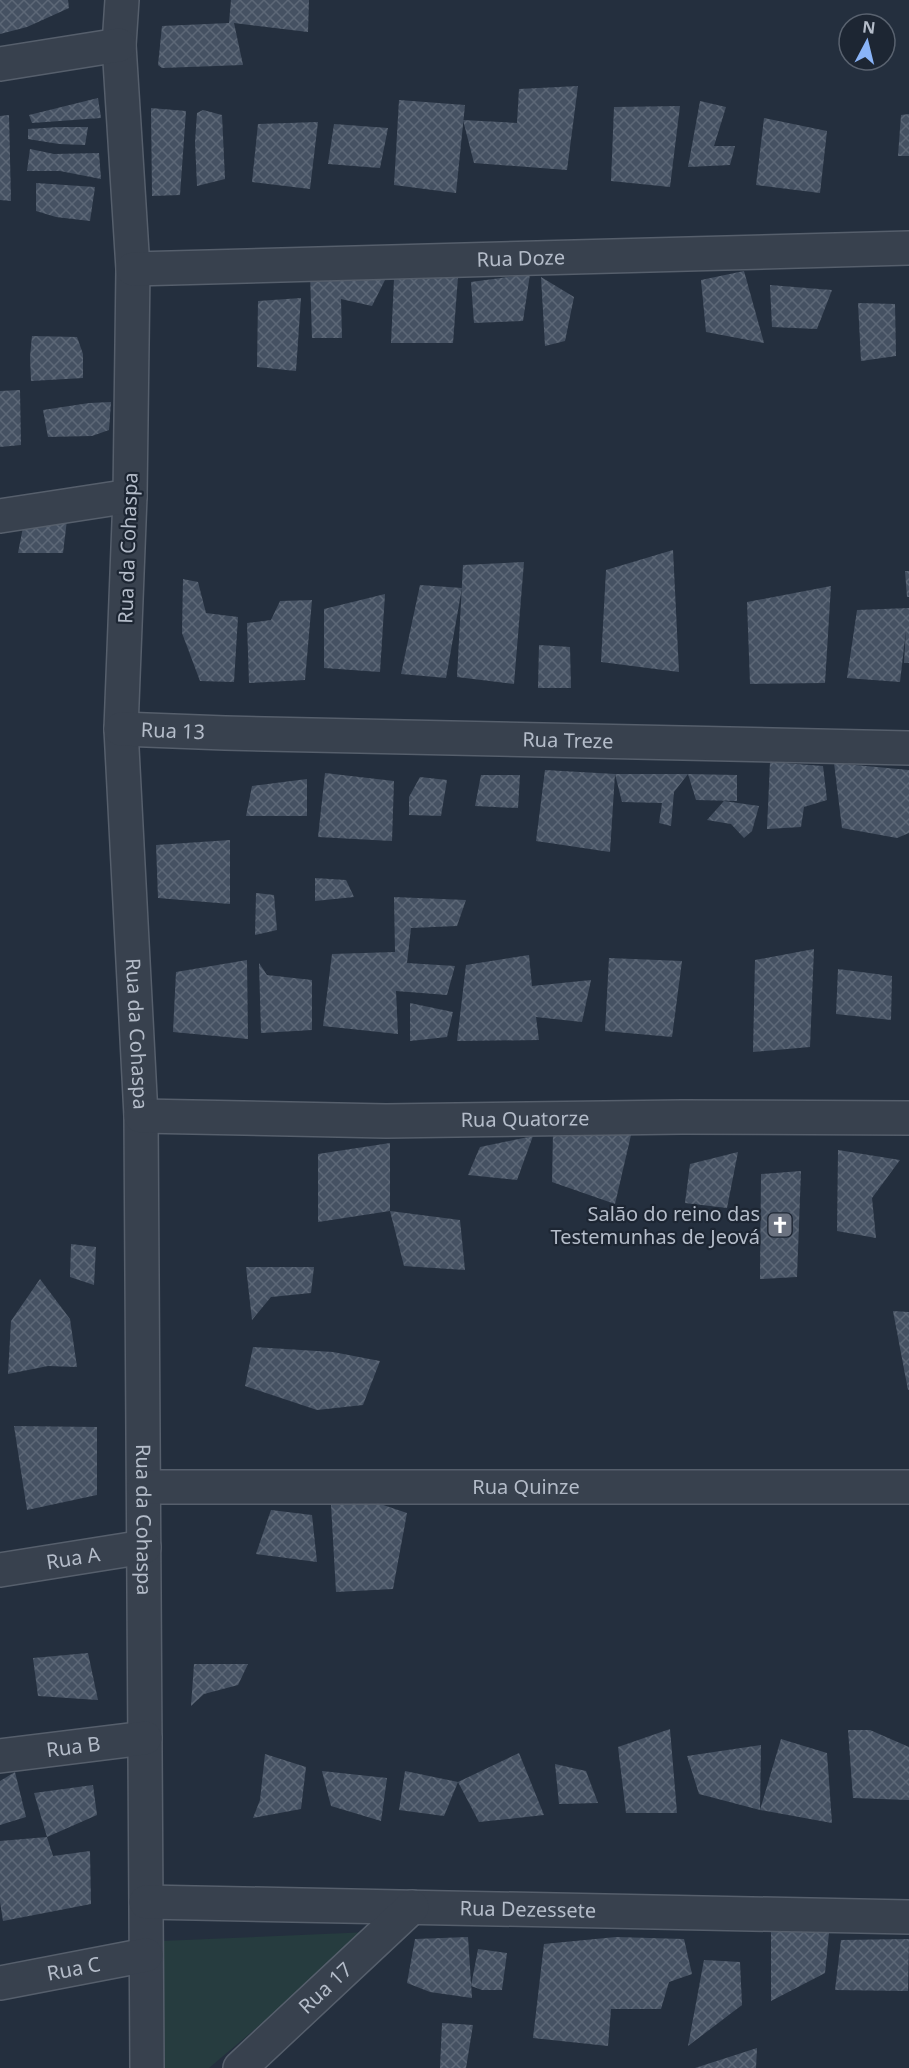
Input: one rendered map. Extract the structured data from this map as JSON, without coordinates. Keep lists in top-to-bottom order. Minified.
{"streets":{"street":["Rua Doze","Rua da Cohaspa","Rua 13","Rua Treze","Rua Quatorze","Rua Quinze","Rua A","Rua B","Rua Dezessete","Rua C","Rua 17"]},"crossings":[["Rua Doze","Rua da Cohaspa"],["Rua da Cohaspa","Rua 13"],["Rua da Cohaspa","Rua Quatorze"],["Rua da Cohaspa","Rua Quinze"],["Rua da Cohaspa","Rua A"],["Rua da Cohaspa","Rua B"],["Rua da Cohaspa","Rua Dezessete"],["Rua da Cohaspa","Rua C"],["Rua 13","Rua Treze"],["Rua Dezessete","Rua 17"]],"places":{"church":["Salão do reino das Testemunhas de Jeová"]},"north":"top"}
